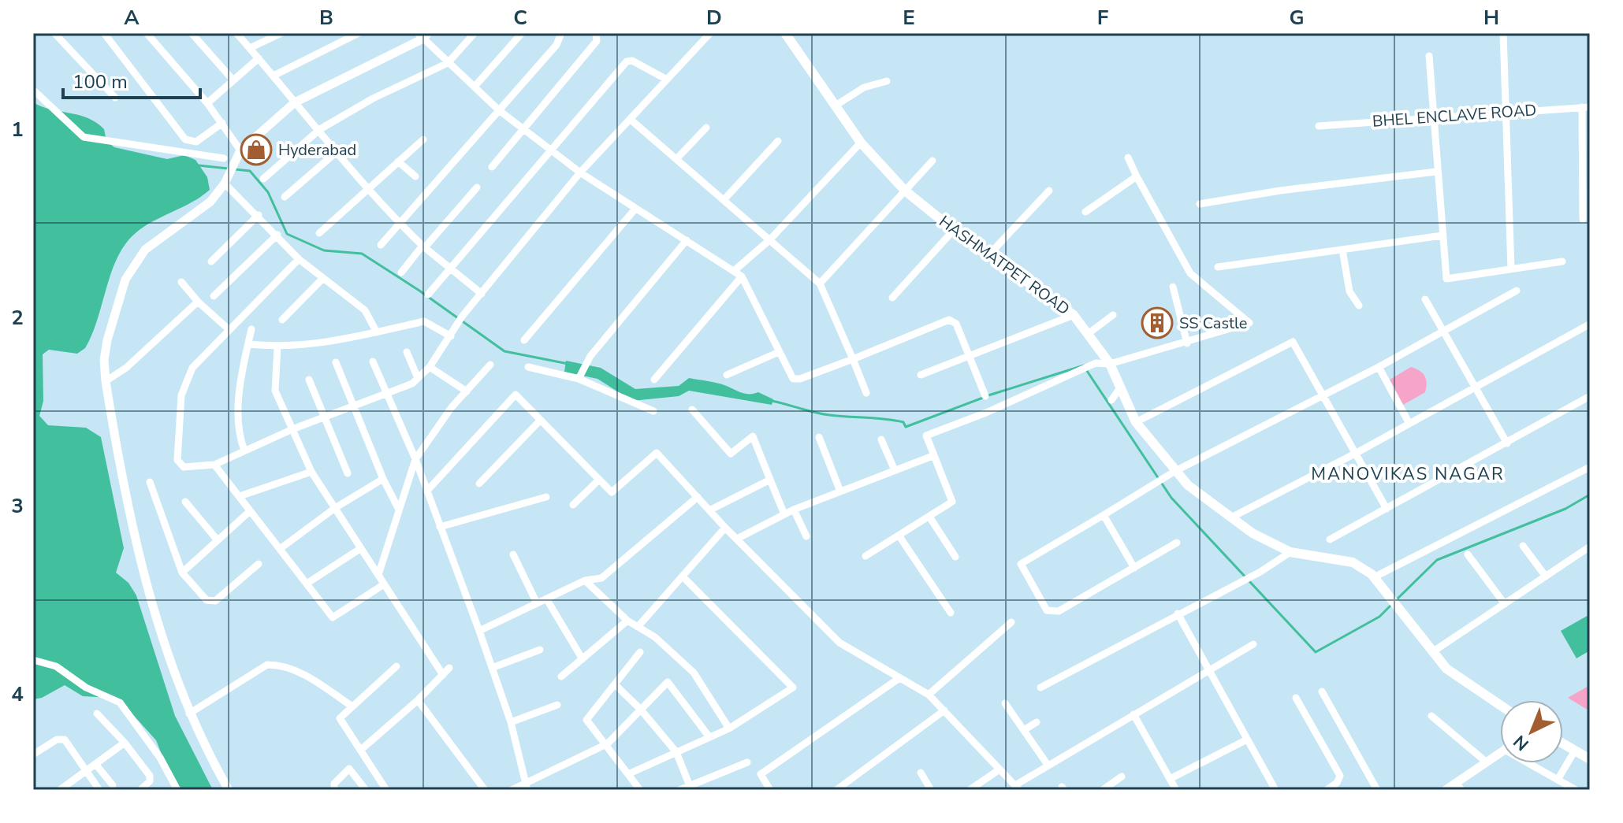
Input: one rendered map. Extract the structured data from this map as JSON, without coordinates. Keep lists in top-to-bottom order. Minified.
{"streets":{"main road":["HASHMATPET ROAD"],"street":["BHEL ENCLAVE ROAD"]},"districts":["MANOVIKAS NAGAR"],"places":{"shop":["Hyderabad"],"building":["SS Castle"]},"scale_bar":"100 m","north":"bottom left","grid":{"columns":["A","B","C","D","E","F","G","H"],"rows":["1","2","3","4"]}}
